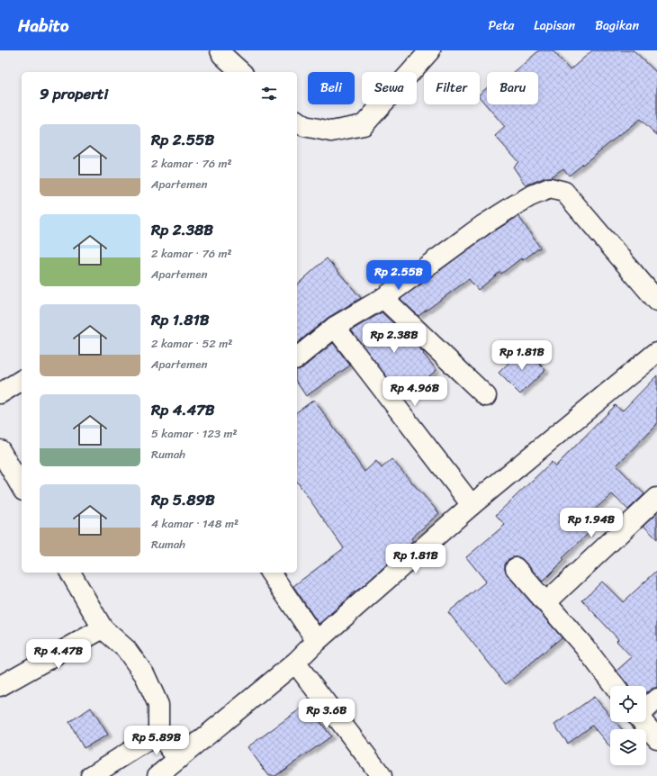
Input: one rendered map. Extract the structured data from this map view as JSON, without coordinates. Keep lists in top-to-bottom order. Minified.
{"page":{"header":"Habito","nav":["Peta","Lapisan","Bagikan"],"chip":["Beli","Sewa","Filter","Baru"],"heading":"9 properti","list":[{"name":"Rp 2.55B","note":"2 kamar · 76 m² · Apartemen"},{"name":"Rp 2.38B","note":"2 kamar · 76 m² · Apartemen"},{"name":"Rp 1.81B","note":"2 kamar · 52 m² · Apartemen"},{"name":"Rp 4.47B","note":"5 kamar · 123 m² · Rumah"},{"name":"Rp 5.89B","note":"4 kamar · 148 m² · Rumah"}],"price":["Rp 2.55B","Rp 2.38B","Rp 1.81B","Rp 4.96B","Rp 1.94B","Rp 1.81B","Rp 4.47B","Rp 3.6B","Rp 5.89B"]}}
